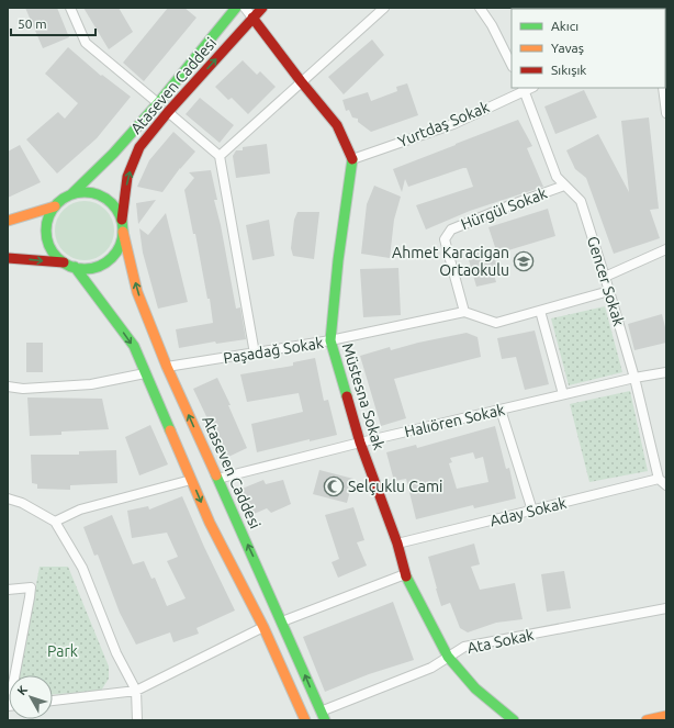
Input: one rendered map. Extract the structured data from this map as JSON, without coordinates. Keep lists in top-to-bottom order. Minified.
{"streets":{"main road":["Ataseven Caddesi","Müstesna Sokak"],"street":["Yurtdaş Sokak","Hürgül Sokak","Gencer Sokak","Paşadağ Sokak","Halıören Sokak","Aday Sokak","Ata Sokak"]},"crossings":[["Ataseven Caddesi","Paşadağ Sokak"],["Ataseven Caddesi","Halıören Sokak"],["Ataseven Caddesi","Ata Sokak"],["Yurtdaş Sokak","Gencer Sokak"],["Yurtdaş Sokak","Müstesna Sokak"],["Hürgül Sokak","Gencer Sokak"],["Hürgül Sokak","Paşadağ Sokak"],["Gencer Sokak","Halıören Sokak"],["Gencer Sokak","Aday Sokak"],["Paşadağ Sokak","Müstesna Sokak"],["Müstesna Sokak","Halıören Sokak"],["Müstesna Sokak","Aday Sokak"],["Müstesna Sokak","Ata Sokak"]],"parks":["Park"],"places":{"school or university":["Ahmet Karacigan Ortaokulu"],"mosque":["Selçuklu Cami"]},"legend":["Akıcı","Yavaş","Sıkışık"],"scale_bar":"50 m","north":"top left"}
